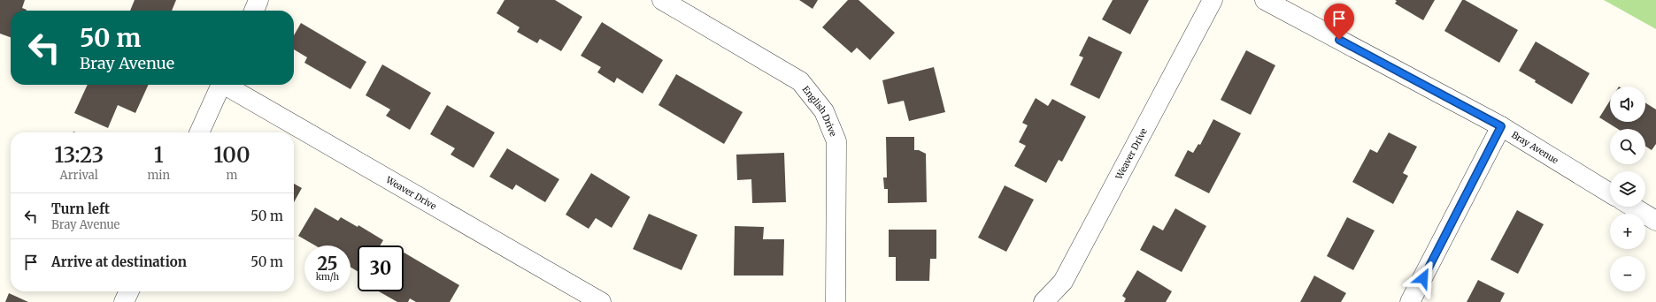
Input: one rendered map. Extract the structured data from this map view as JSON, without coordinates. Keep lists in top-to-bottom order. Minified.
{"streets":{"street":["English Drive","Bray Avenue","Weaver Drive"]},"page":{"turn":["50 m","Bray Avenue"],"map_buttons":["+","−"],"eta":["13:23","Arrival","1","min","100","m"],"list":[{"name":"Turn left","note":"Bray Avenue","value":"50 m"},{"name":"Arrive at destination","value":"50 m"}],"speed":"25 km/h","limit":"30"}}
